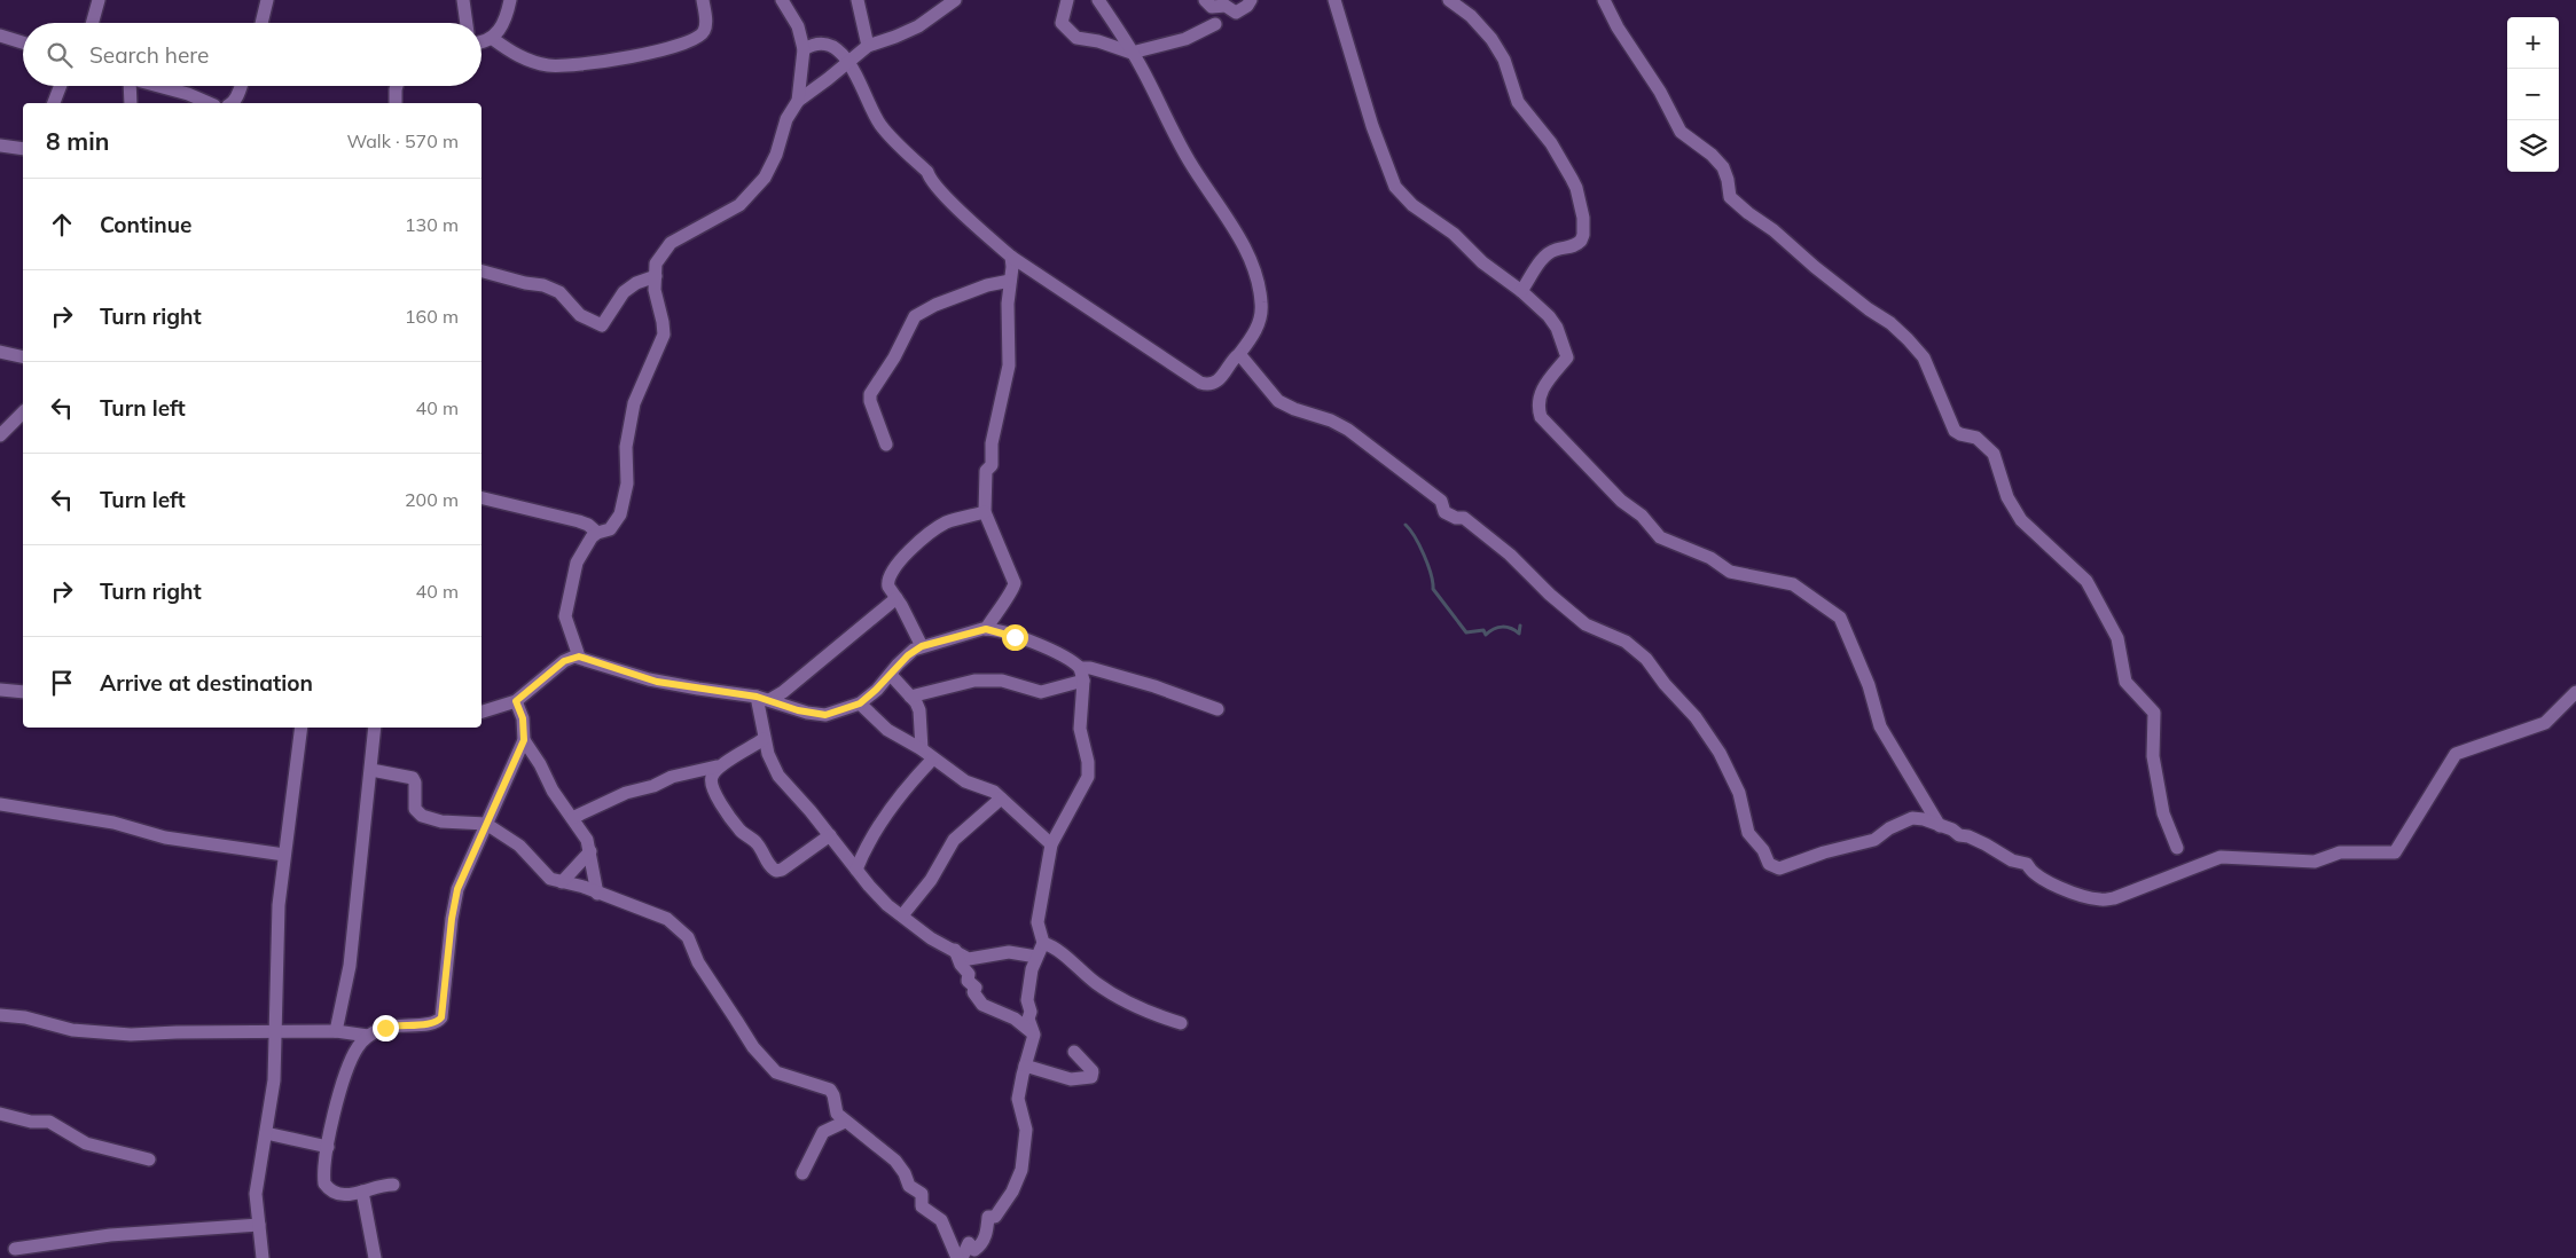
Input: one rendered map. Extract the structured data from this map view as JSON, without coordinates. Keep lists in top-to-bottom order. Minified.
{"page":{"map_buttons":["+","−"],"search":"Search here","heading":["8 min","Walk · 570 m"],"list":[["Continue","130 m"],["Turn right","160 m"],["Turn left","40 m"],["Turn left","200 m"],["Turn right","40 m"],"Arrive at destination"]}}
